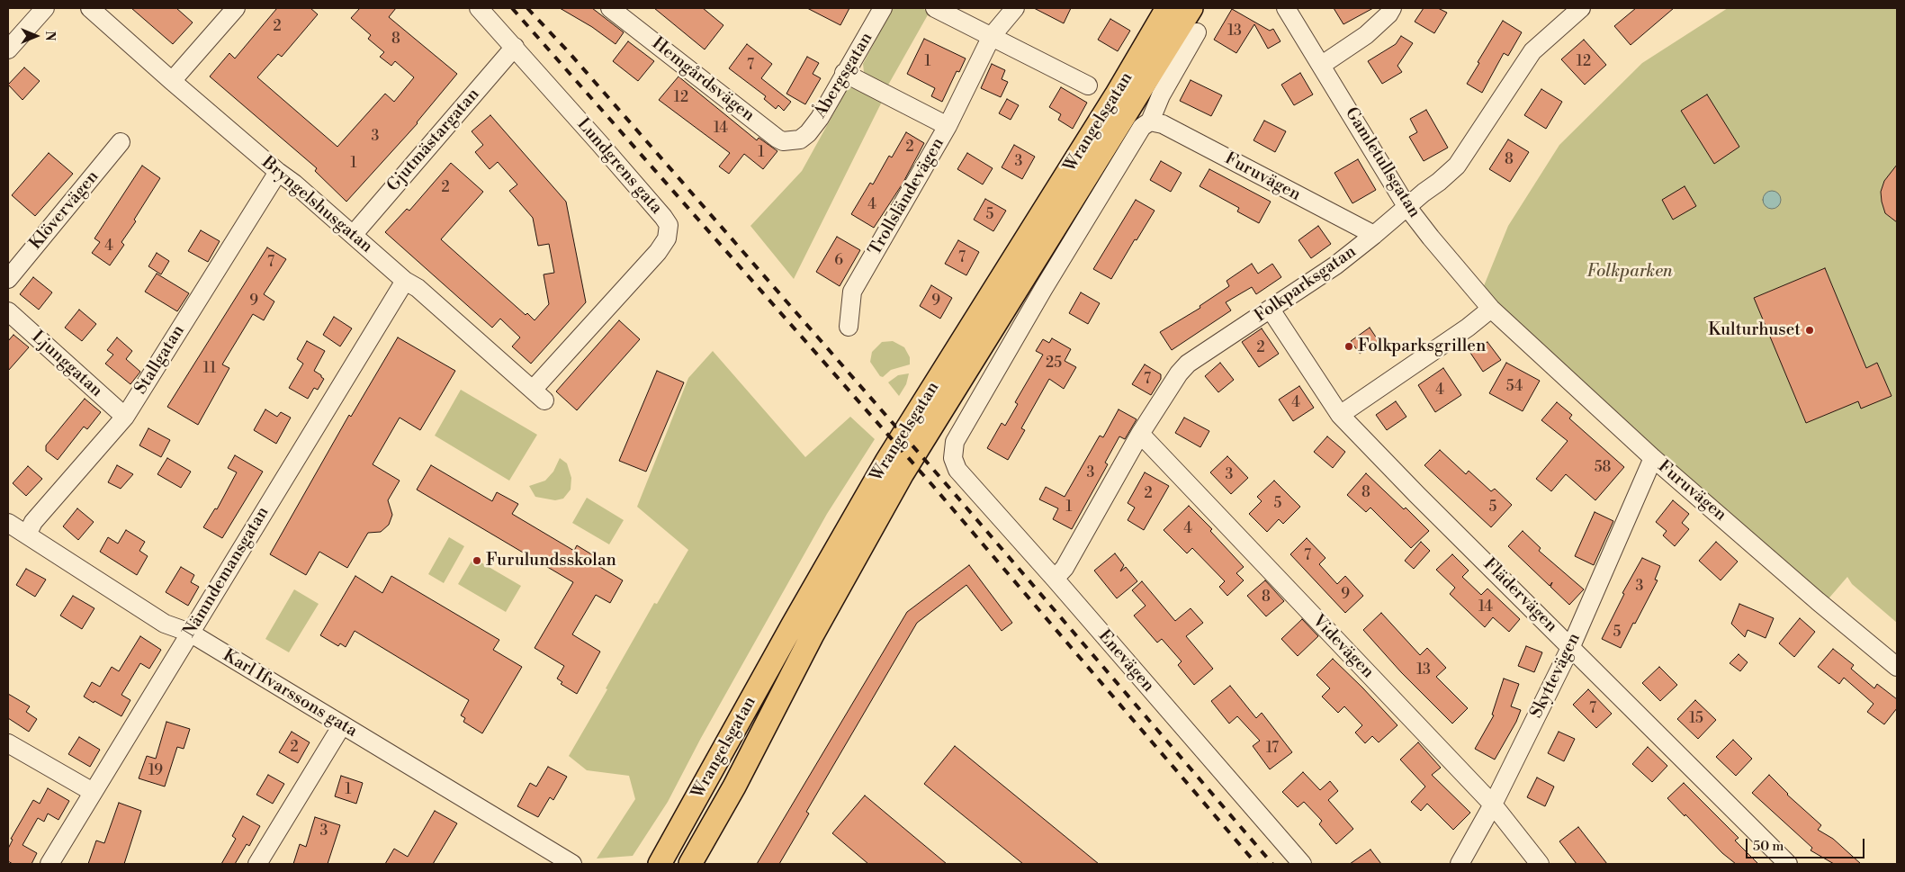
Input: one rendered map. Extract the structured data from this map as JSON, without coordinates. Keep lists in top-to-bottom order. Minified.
{"streets":{"main road":["Wrangelsgatan"],"street":["Åbergsgatan","Hemgårdsvägen","Gjutmästargatan","Gamletullsgatan","Lundgrens gata","Furuvägen","Trollsländevägen","Bryngelshusgatan","Klövervägen","Folkparksgatan","Stallgatan","Ljunggatan","Nämndemansgatan","Flädervägen","Videvägen","Enevägen","Skyttevägen","Karl Ifvarssons gata"]},"crossings":[["Åbergsgatan","Hemgårdsvägen"],["Åbergsgatan","Trollsländevägen"],["Gjutmästargatan","Lundgrens gata"],["Gjutmästargatan","Bryngelshusgatan"],["Gamletullsgatan","Furuvägen"],["Gamletullsgatan","Folkparksgatan"],["Lundgrens gata","Bryngelshusgatan"],["Furuvägen","Folkparksgatan"],["Furuvägen","Enevägen"],["Furuvägen","Skyttevägen"],["Bryngelshusgatan","Stallgatan"],["Bryngelshusgatan","Nämndemansgatan"],["Folkparksgatan","Flädervägen"],["Folkparksgatan","Videvägen"],["Folkparksgatan","Enevägen"],["Stallgatan","Ljunggatan"],["Stallgatan","Karl Ifvarssons gata"],["Nämndemansgatan","Karl Ifvarssons gata"],["Flädervägen","Skyttevägen"],["Videvägen","Skyttevägen"]],"parks":["Folkparken"],"places":["Kulturhuset","Folkparksgrillen","Furulundsskolan"],"house_numbers":["2","13","8","1","12","7","12","14","3","2","1","8","3","1","2","4","5","4","7","6","7","9","9","2","25","11","7","54","4","4","58","3","3","8","2","5","1","5","4","7","3","9","8","14","5","13","7","15","2","17","19","1","3"],"scale_bar":"50 m","north":"right"}
